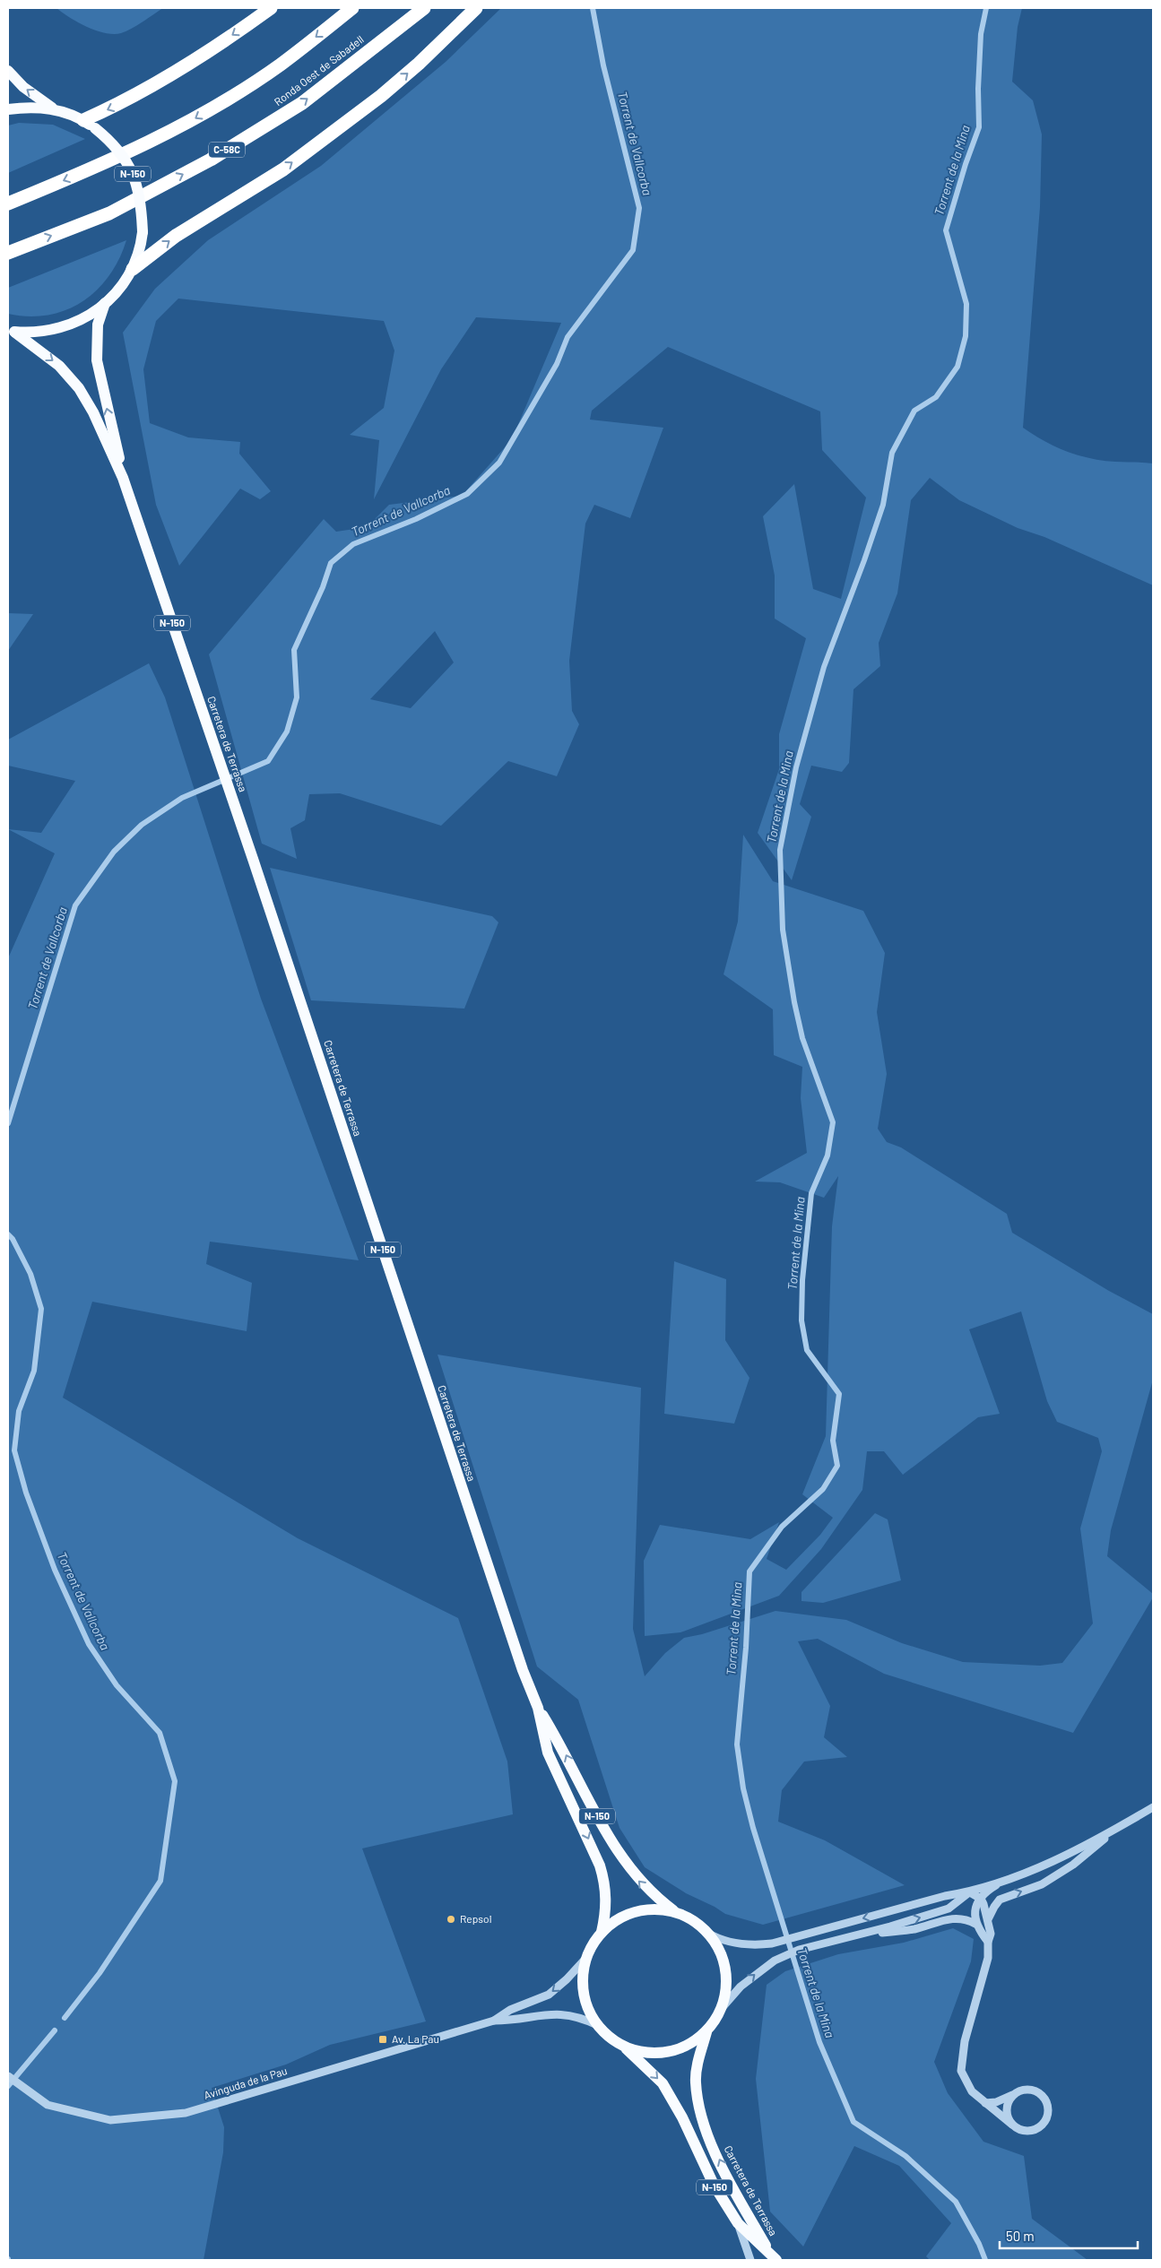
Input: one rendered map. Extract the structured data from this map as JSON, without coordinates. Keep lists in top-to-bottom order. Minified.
{"streets":{"highway":["Ronda Oest de Sabadell","C-58C"],"main road":["N-150","Carretera de Terrassa"],"street":["Avinguda de la Pau"]},"crossings":[["N-150","Carretera de Terrassa"],["N-150","Avinguda de la Pau"],["Carretera de Terrassa","Avinguda de la Pau"]],"water":["Torrent de Vallcorba","Torrent de la Mina"],"places":{"other":["Repsol"],"transit":["Av. La Pau"]},"scale_bar":"50 m"}
